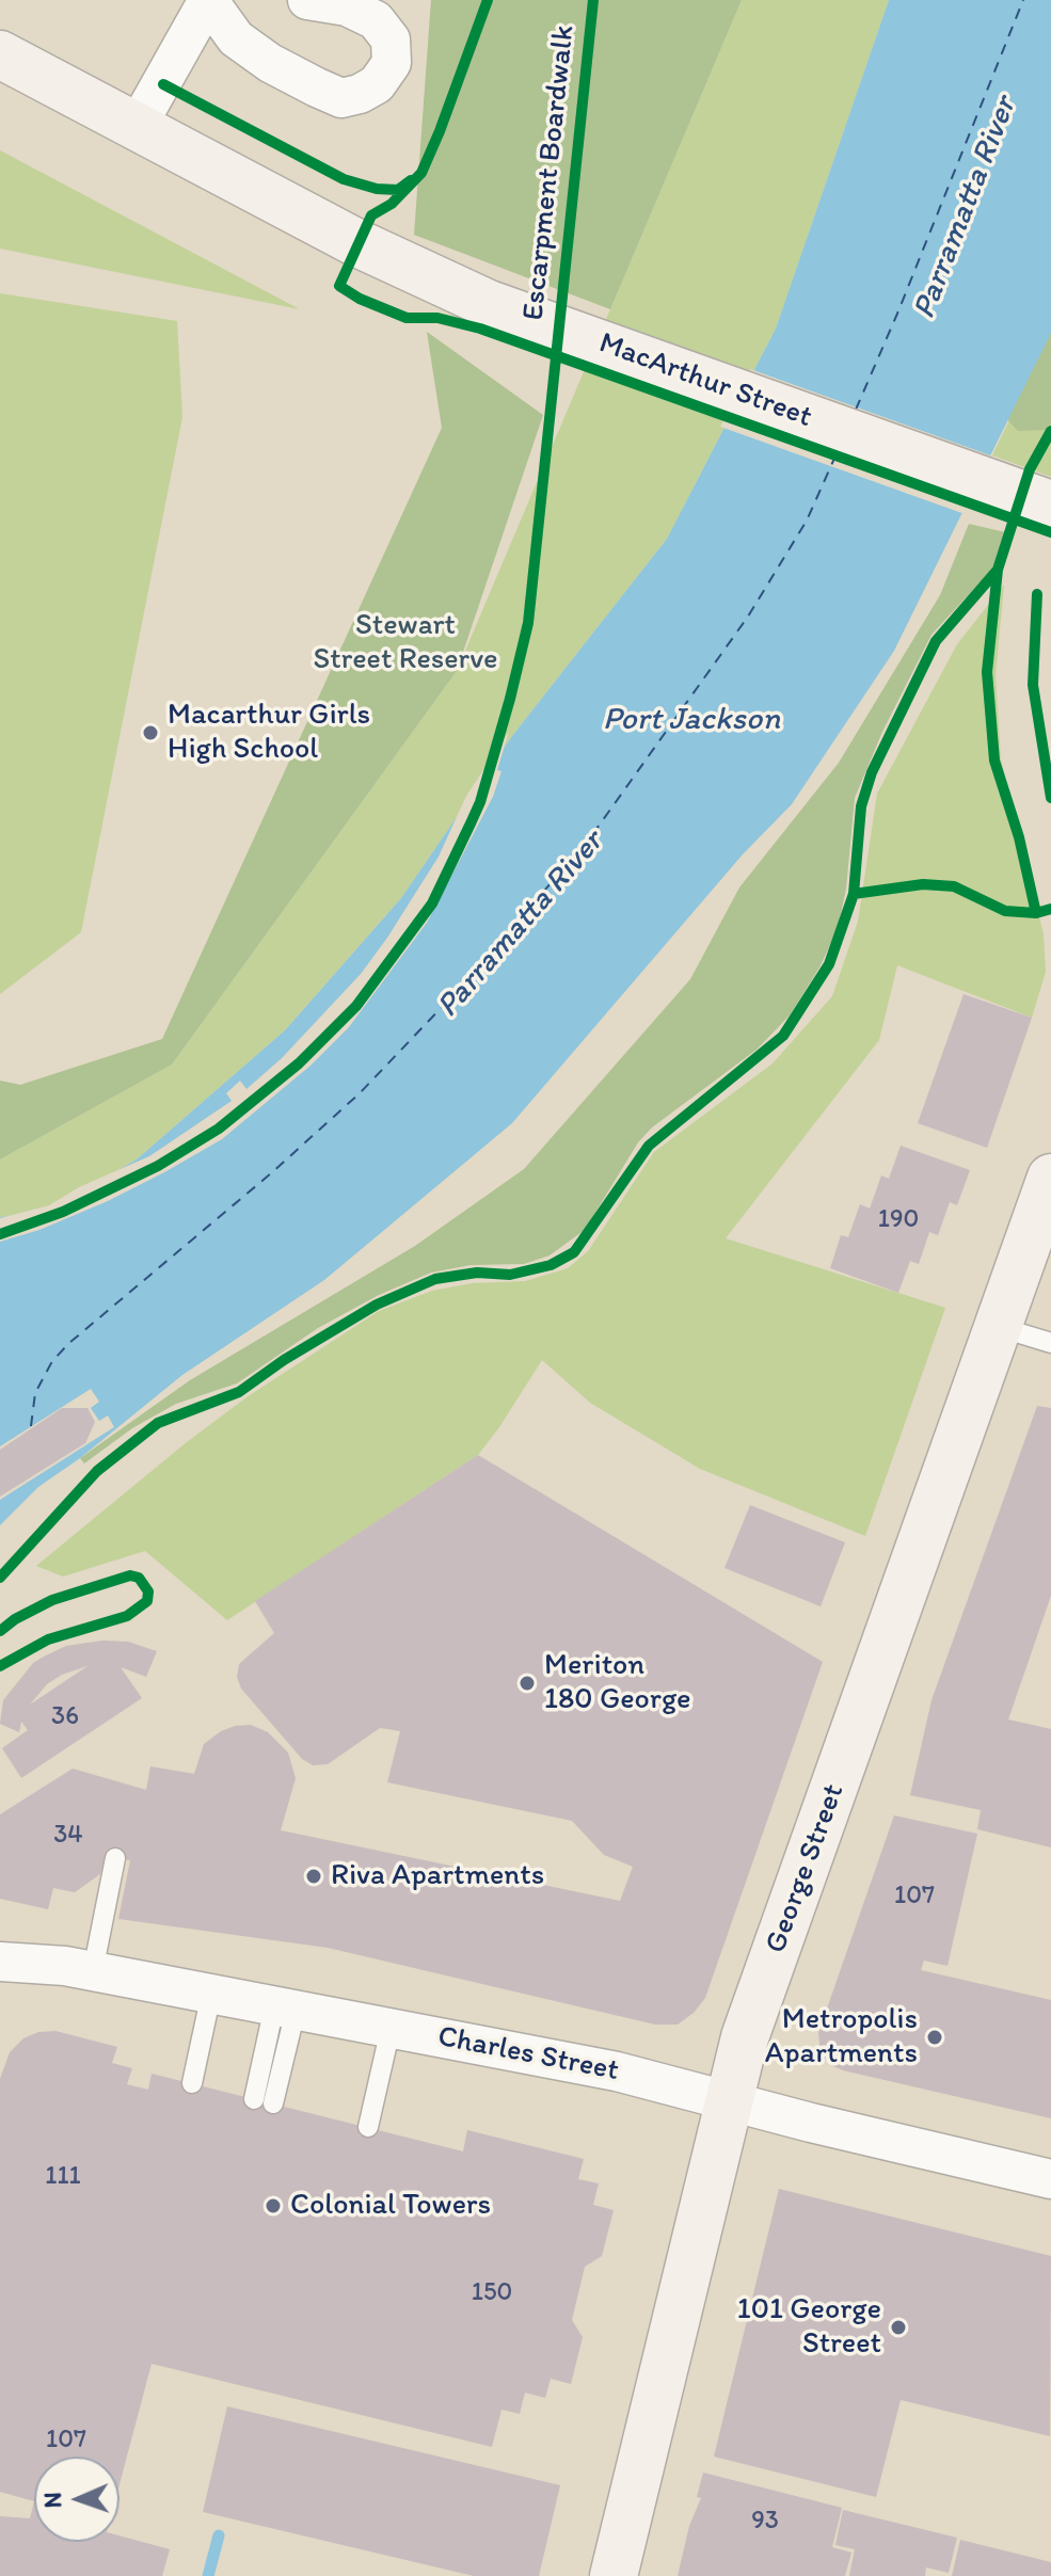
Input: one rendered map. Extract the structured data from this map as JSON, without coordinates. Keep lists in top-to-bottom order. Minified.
{"streets":{"street":["MacArthur Street","George Street","Charles Street"],"cycle path":["Escarpment Boardwalk"]},"crossings":[["George Street","Charles Street"]],"water":["Parramatta River","Port Jackson"],"parks":["Stewart Street Reserve"],"places":["Macarthur Girls High School","Meriton 180 George","Riva Apartments","Metropolis Apartments","Colonial Towers","101 George Street"],"house_numbers":["190","36","34","107","111","150","107","93"],"north":"left"}
